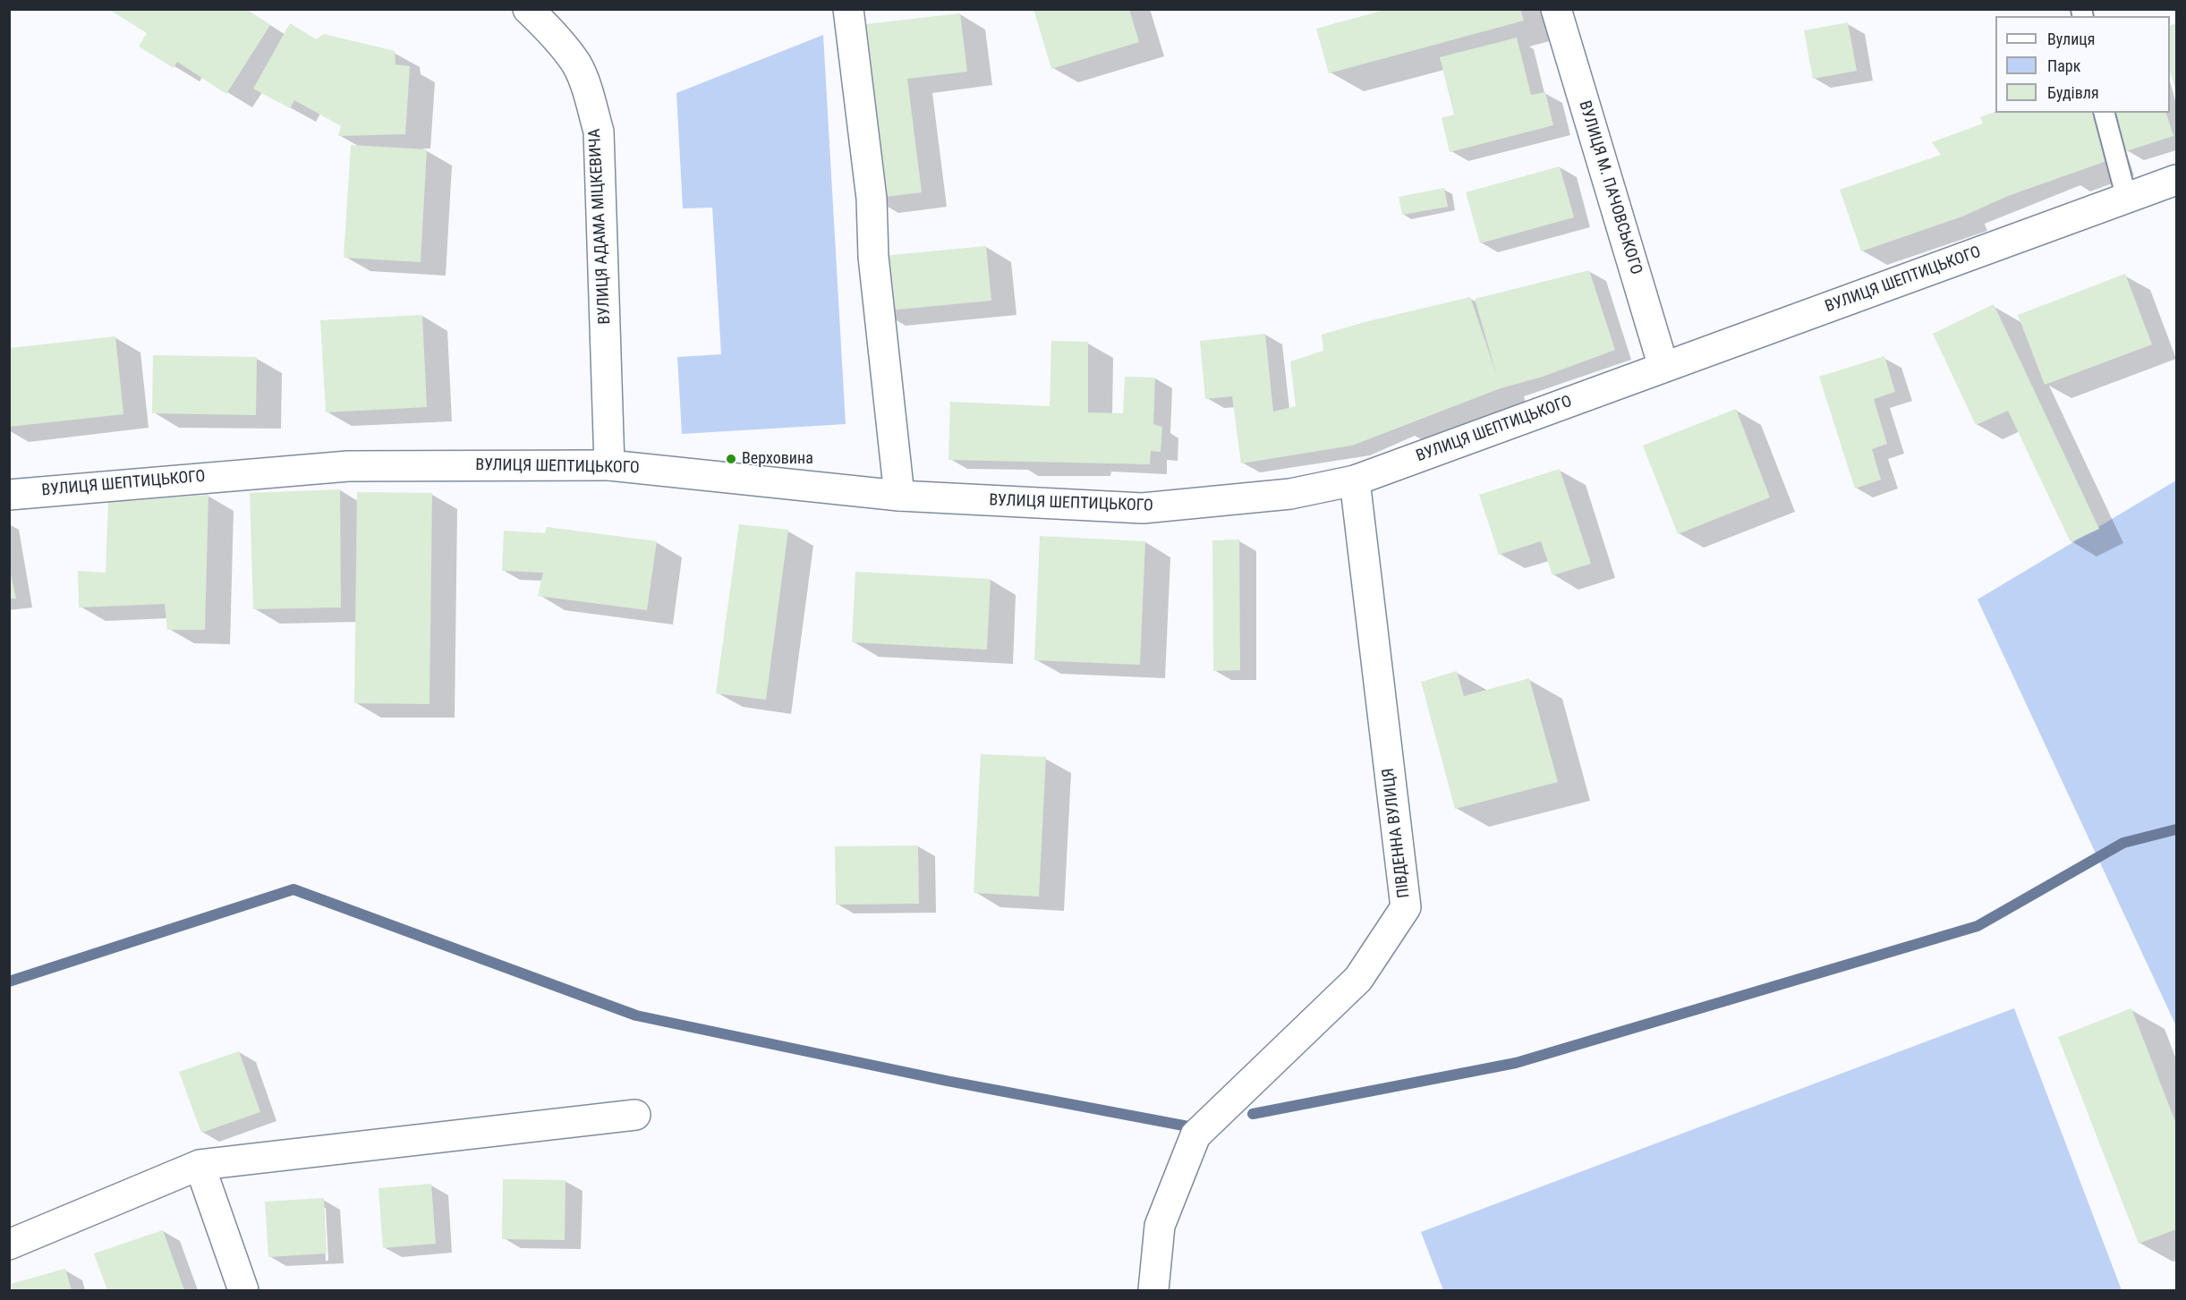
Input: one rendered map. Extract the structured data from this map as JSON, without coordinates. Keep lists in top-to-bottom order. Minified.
{"streets":{"street":["ВУЛИЦЯ М. ПАЧОВСЬКОГО","ВУЛИЦЯ АДАМА МІЦКЕВИЧА","ВУЛИЦЯ ШЕПТИЦЬКОГО","ПІВДЕННА ВУЛИЦЯ"]},"crossings":[["ВУЛИЦЯ М. ПАЧОВСЬКОГО","ВУЛИЦЯ ШЕПТИЦЬКОГО"],["ВУЛИЦЯ АДАМА МІЦКЕВИЧА","ВУЛИЦЯ ШЕПТИЦЬКОГО"],["ВУЛИЦЯ ШЕПТИЦЬКОГО","ПІВДЕННА ВУЛИЦЯ"]],"places":["Верховина"],"legend":["Вулиця","Парк","Будівля"]}
